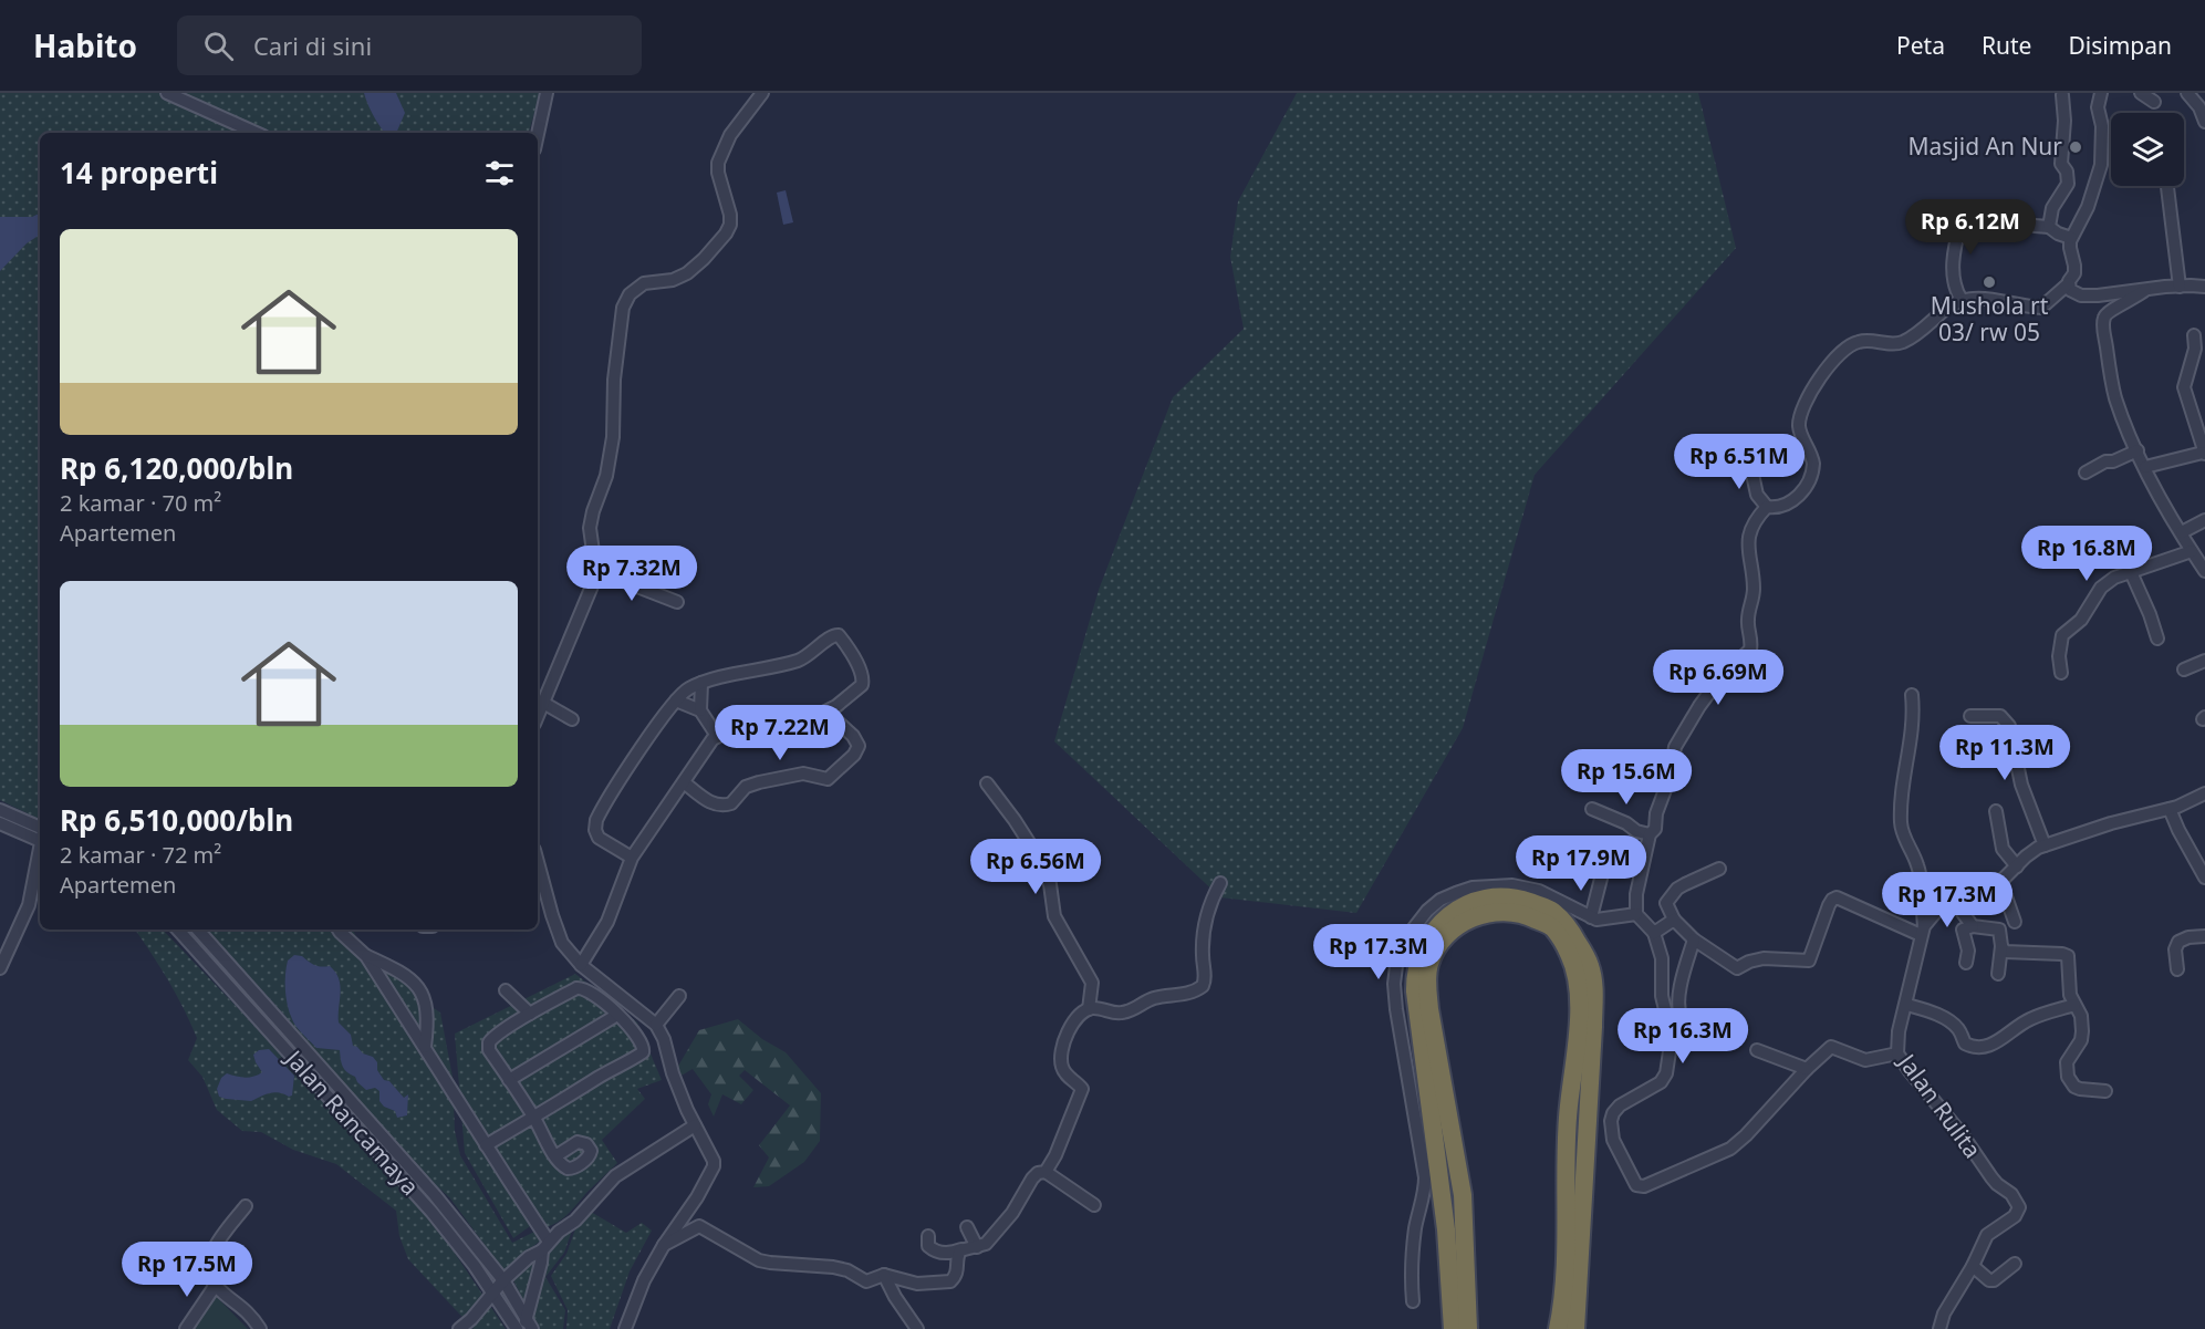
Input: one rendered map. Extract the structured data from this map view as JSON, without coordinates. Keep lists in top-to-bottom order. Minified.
{"streets":{"street":["Jalan Rulita","Jalan Rancamaya"]},"places":["Masjid An Nur","Mushola rt 03/ rw 05"],"page":{"header":"Habito","search":"Cari di sini","nav":["Peta","Rute","Disimpan"],"heading":"14 properti","price":["Rp 6.12M","Rp 6.51M","Rp 16.8M","Rp 7.32M","Rp 6.69M","Rp 7.22M","Rp 11.3M","Rp 15.6M","Rp 17.9M","Rp 6.56M","Rp 17.3M","Rp 17.3M","Rp 16.3M","Rp 17.5M"],"list":[{"name":"Rp 6,120,000/bln","note":"2 kamar · 70 m² · Apartemen"},{"name":"Rp 6,510,000/bln","note":"2 kamar · 72 m² · Apartemen"}]}}
